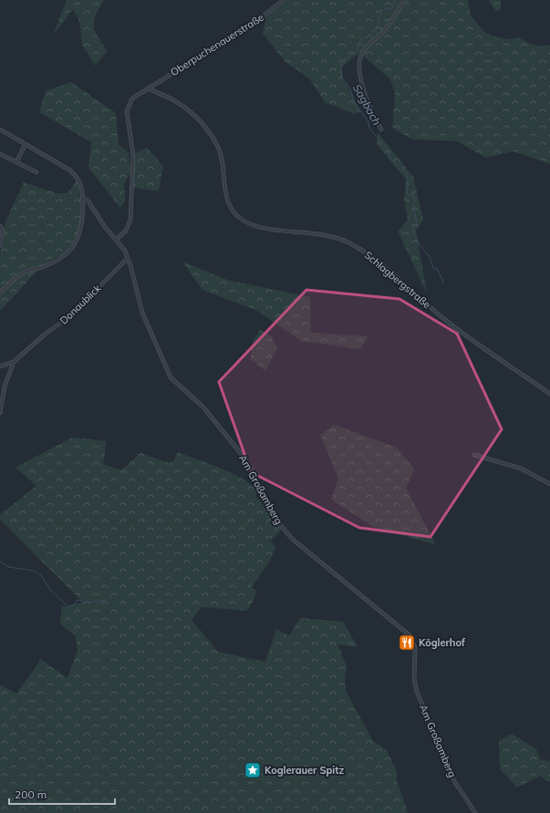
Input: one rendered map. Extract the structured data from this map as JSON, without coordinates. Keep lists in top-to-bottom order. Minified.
{"streets":{"street":["Oberpuchenauerstraße","Schlagbergstraße","Donaublick","Am Großamberg"]},"crossings":[["Oberpuchenauerstraße","Schlagbergstraße"],["Donaublick","Am Großamberg"]],"water":["Sagbach"],"places":{"restaurant":["Köglerhof"],"place":["Koglerauer Spitz"]},"scale_bar":"200 m"}
